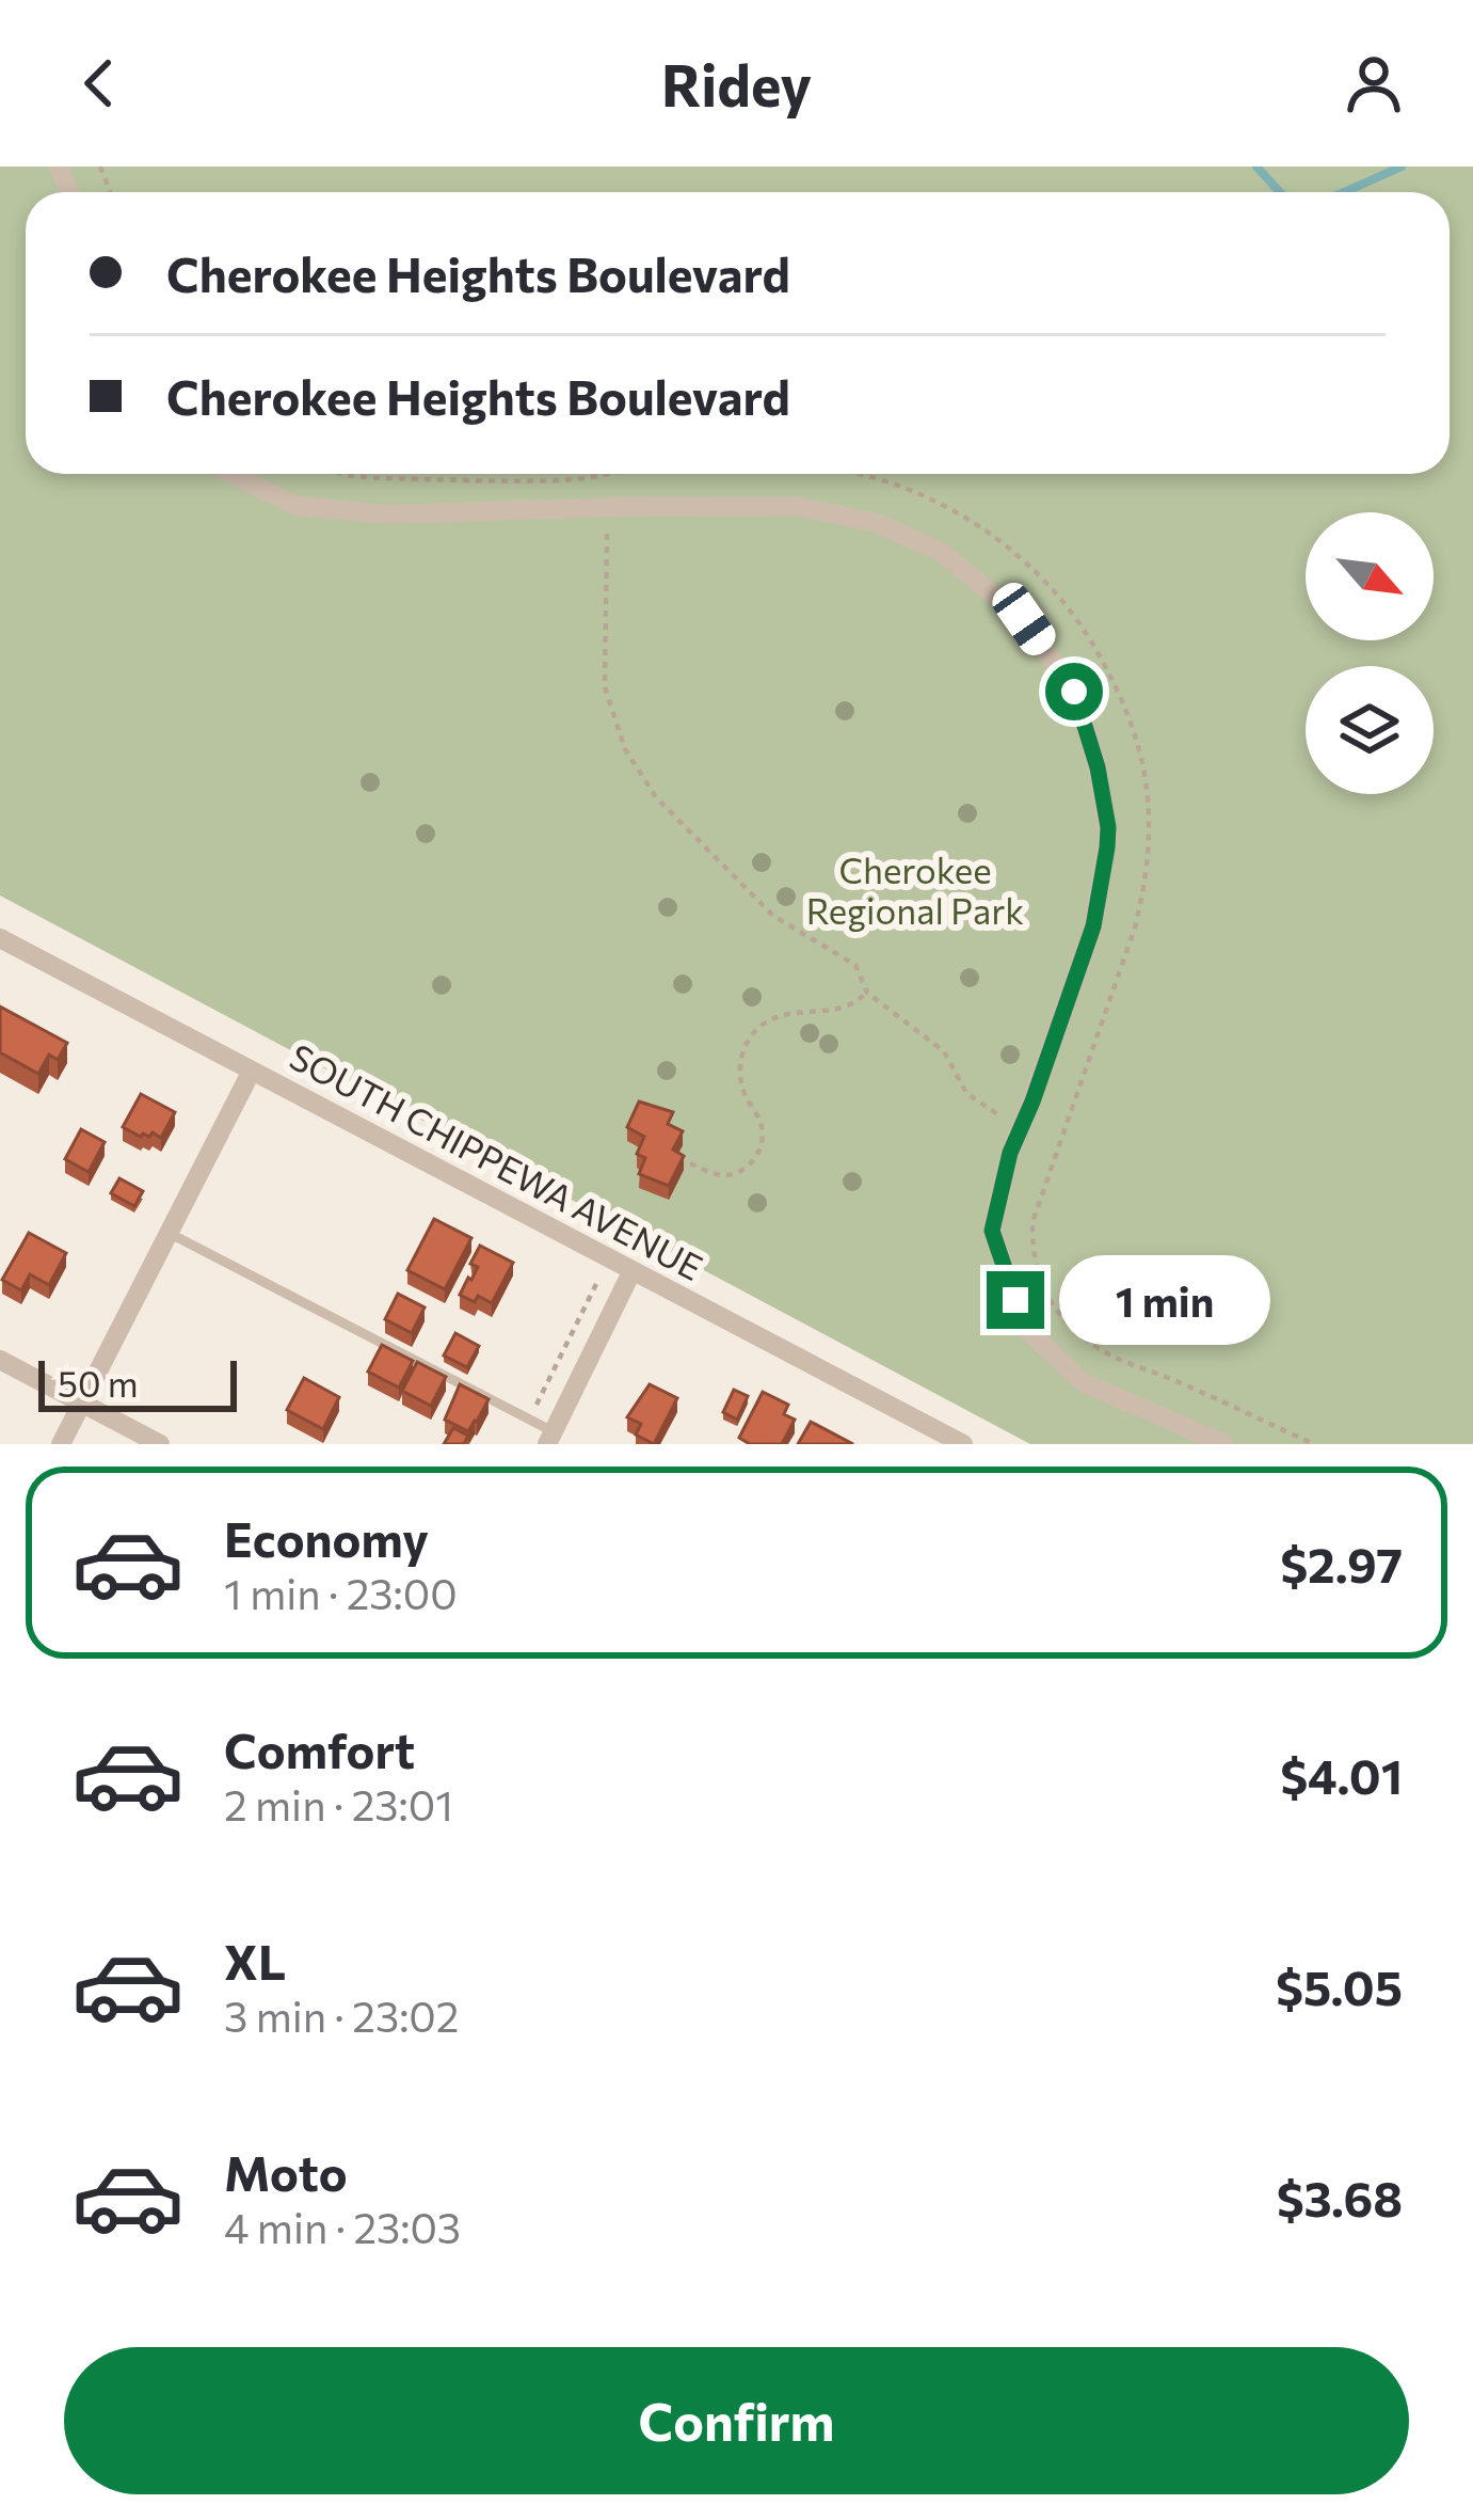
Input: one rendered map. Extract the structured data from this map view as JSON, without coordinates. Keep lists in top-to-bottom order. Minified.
{"streets":{"street":["SOUTH CHIPPEWA AVENUE"]},"parks":["Cherokee Regional Park"],"scale_bar":"50 m","north":"bottom right","page":{"header":"Ridey","banner":["Cherokee Heights Boulevard","Cherokee Heights Boulevard"],"bubble":"1 min","scale":"50 m","list":[{"name":"Economy","note":"1 min · 23:00","value":"$2.97"},{"name":"Comfort","note":"2 min · 23:01","value":"$4.01"},{"name":"XL","note":"3 min · 23:02","value":"$5.05"},{"name":"Moto","note":"4 min · 23:03","value":"$3.68"}],"buttons":"Confirm"}}
